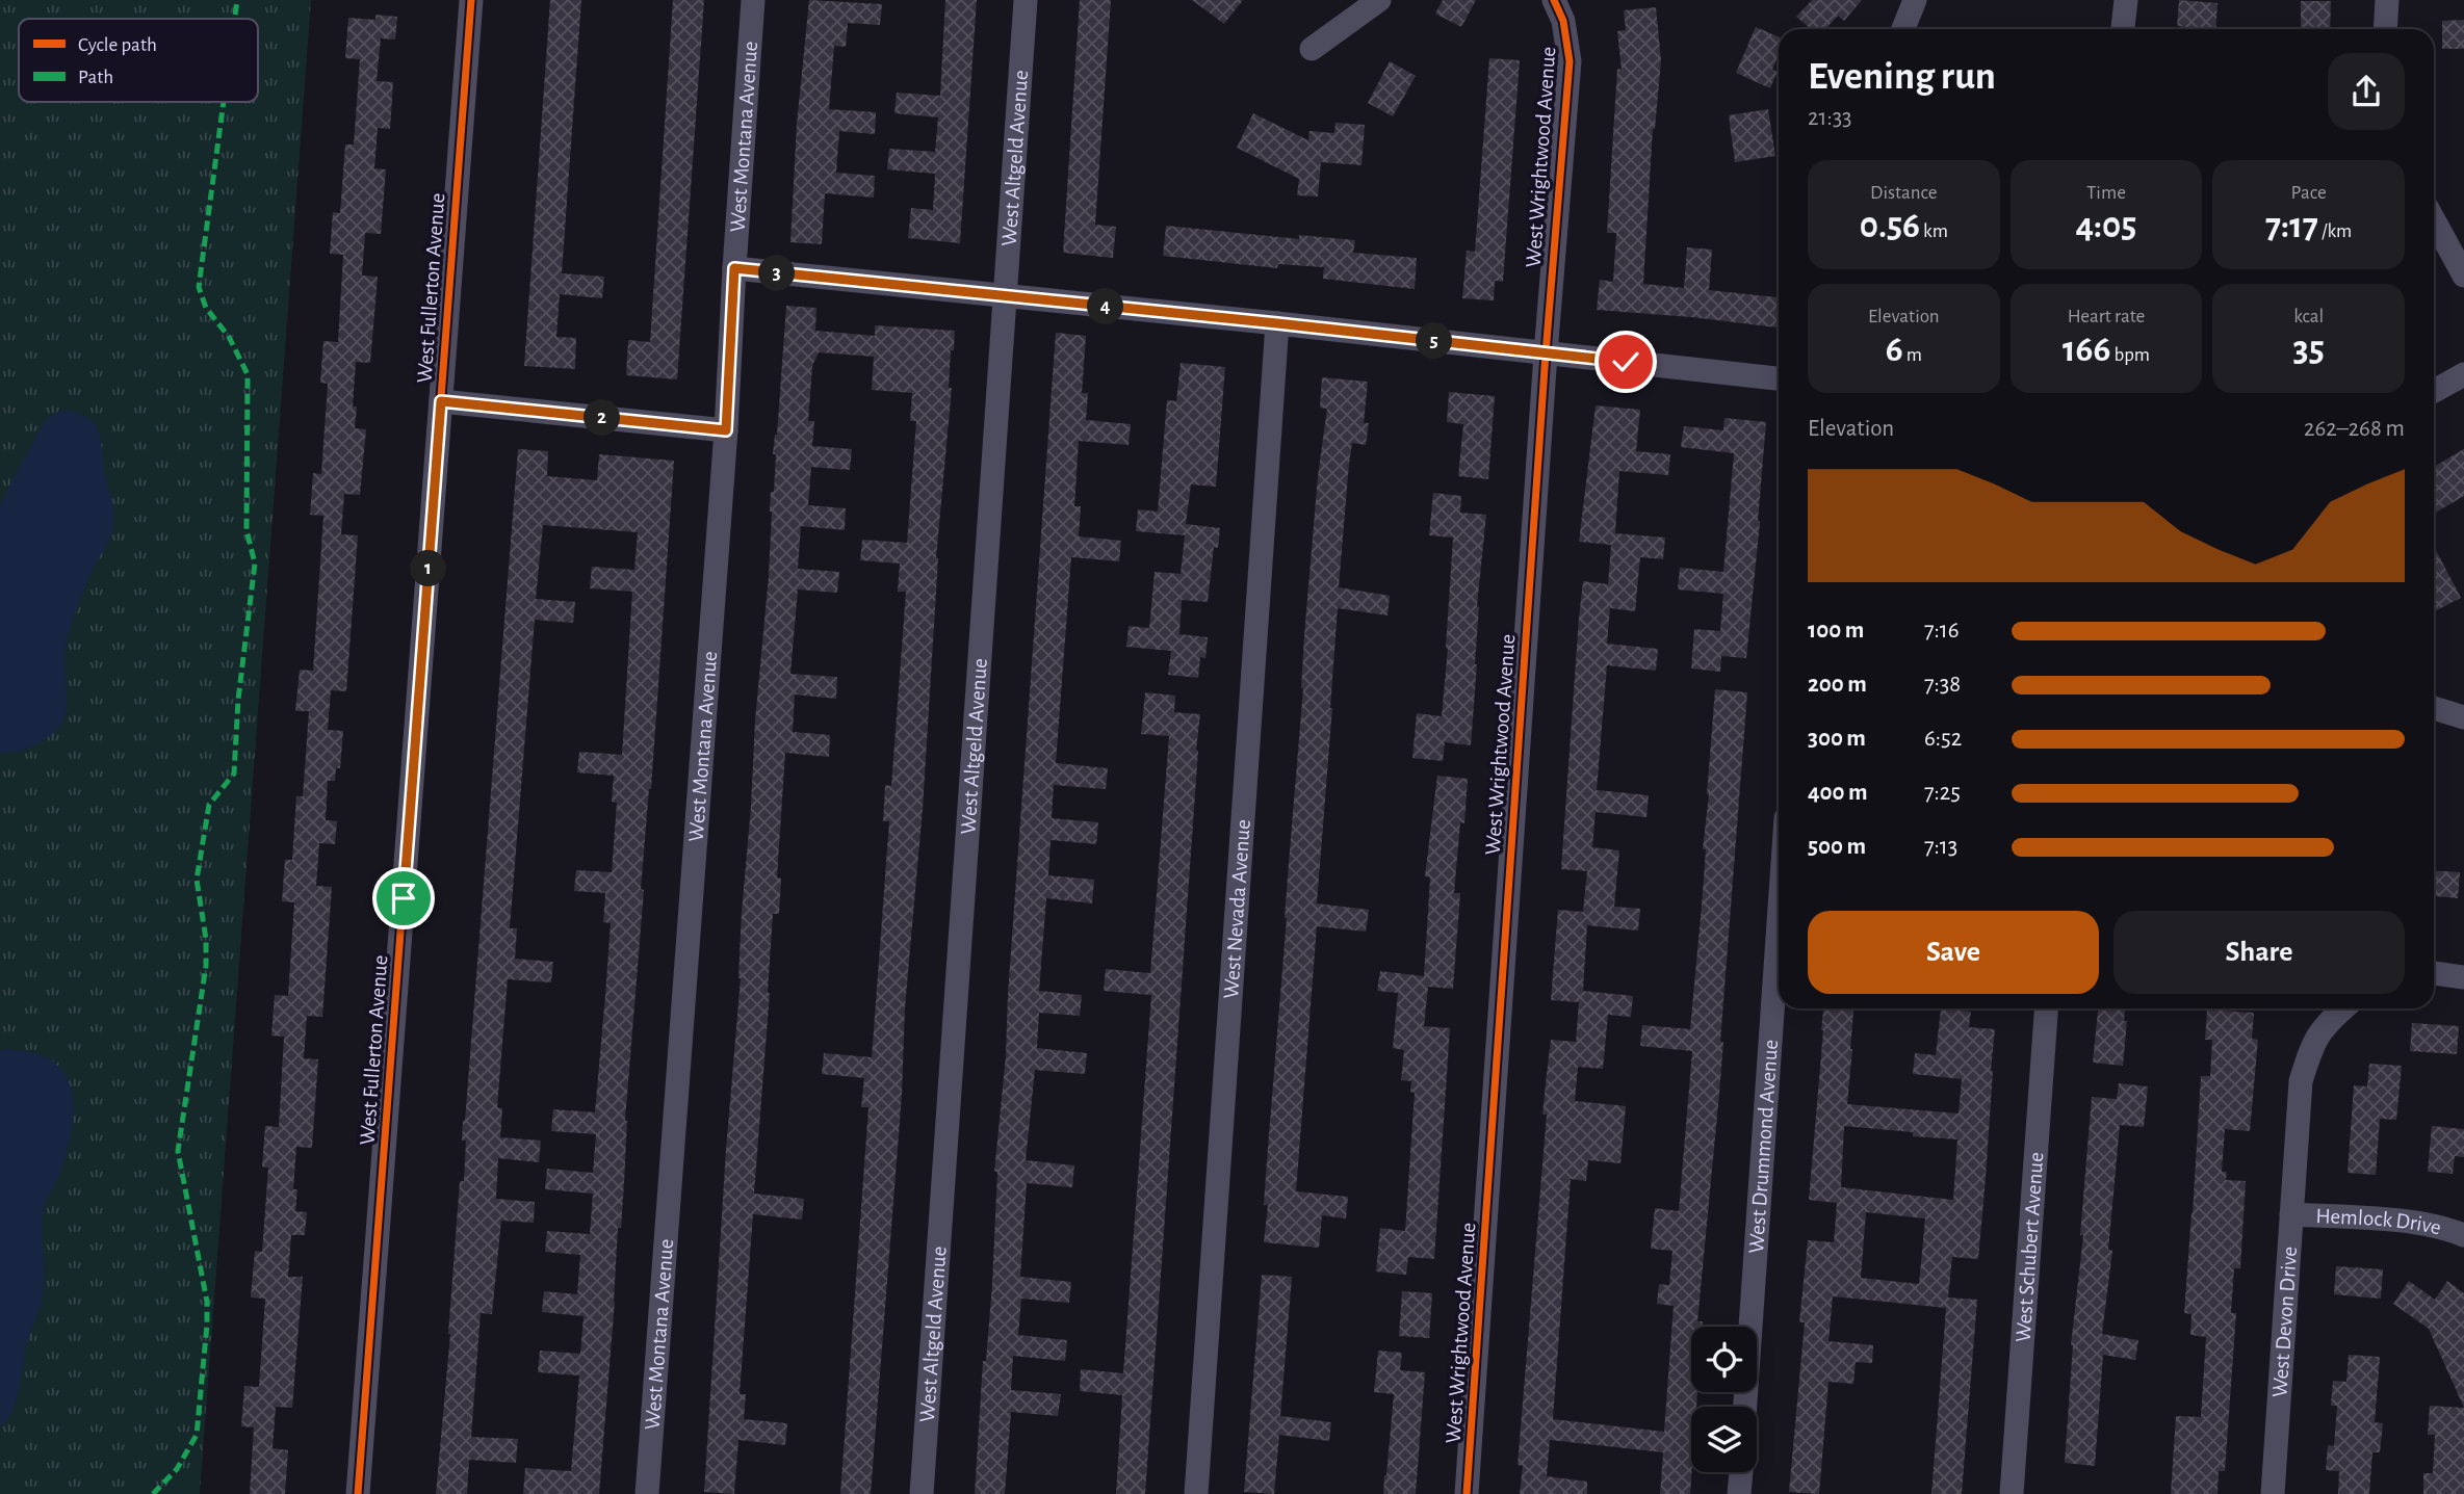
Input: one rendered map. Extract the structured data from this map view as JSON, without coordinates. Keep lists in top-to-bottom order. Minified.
{"streets":{"street":["West Montana Avenue","West Wrightwood Avenue","West Altgeld Avenue","West Fullerton Avenue","West Nevada Avenue","West Drummond Avenue","Hemlock Drive","West Schubert Avenue","West Devon Drive"]},"crossings":[["Hemlock Drive","West Devon Drive"]],"legend":["Cycle path","Path"],"page":{"heading":["Evening run","21:33"],"stats":[["Distance","0.56 km"],["Time","4:05"],["Pace","7:17 /km"],["Elevation","6 m"],["Heart rate","166 bpm"],["kcal","35"]],"pins":["3","4","5","2","1"],"chart":["Elevation","262–268 m"],"list":[{"name":"100 m","note":"7:16"},{"name":"200 m","note":"7:38"},{"name":"300 m","note":"6:52"},{"name":"400 m","note":"7:25"},{"name":"500 m","note":"7:13"}],"buttons":["Save","Share"]}}
